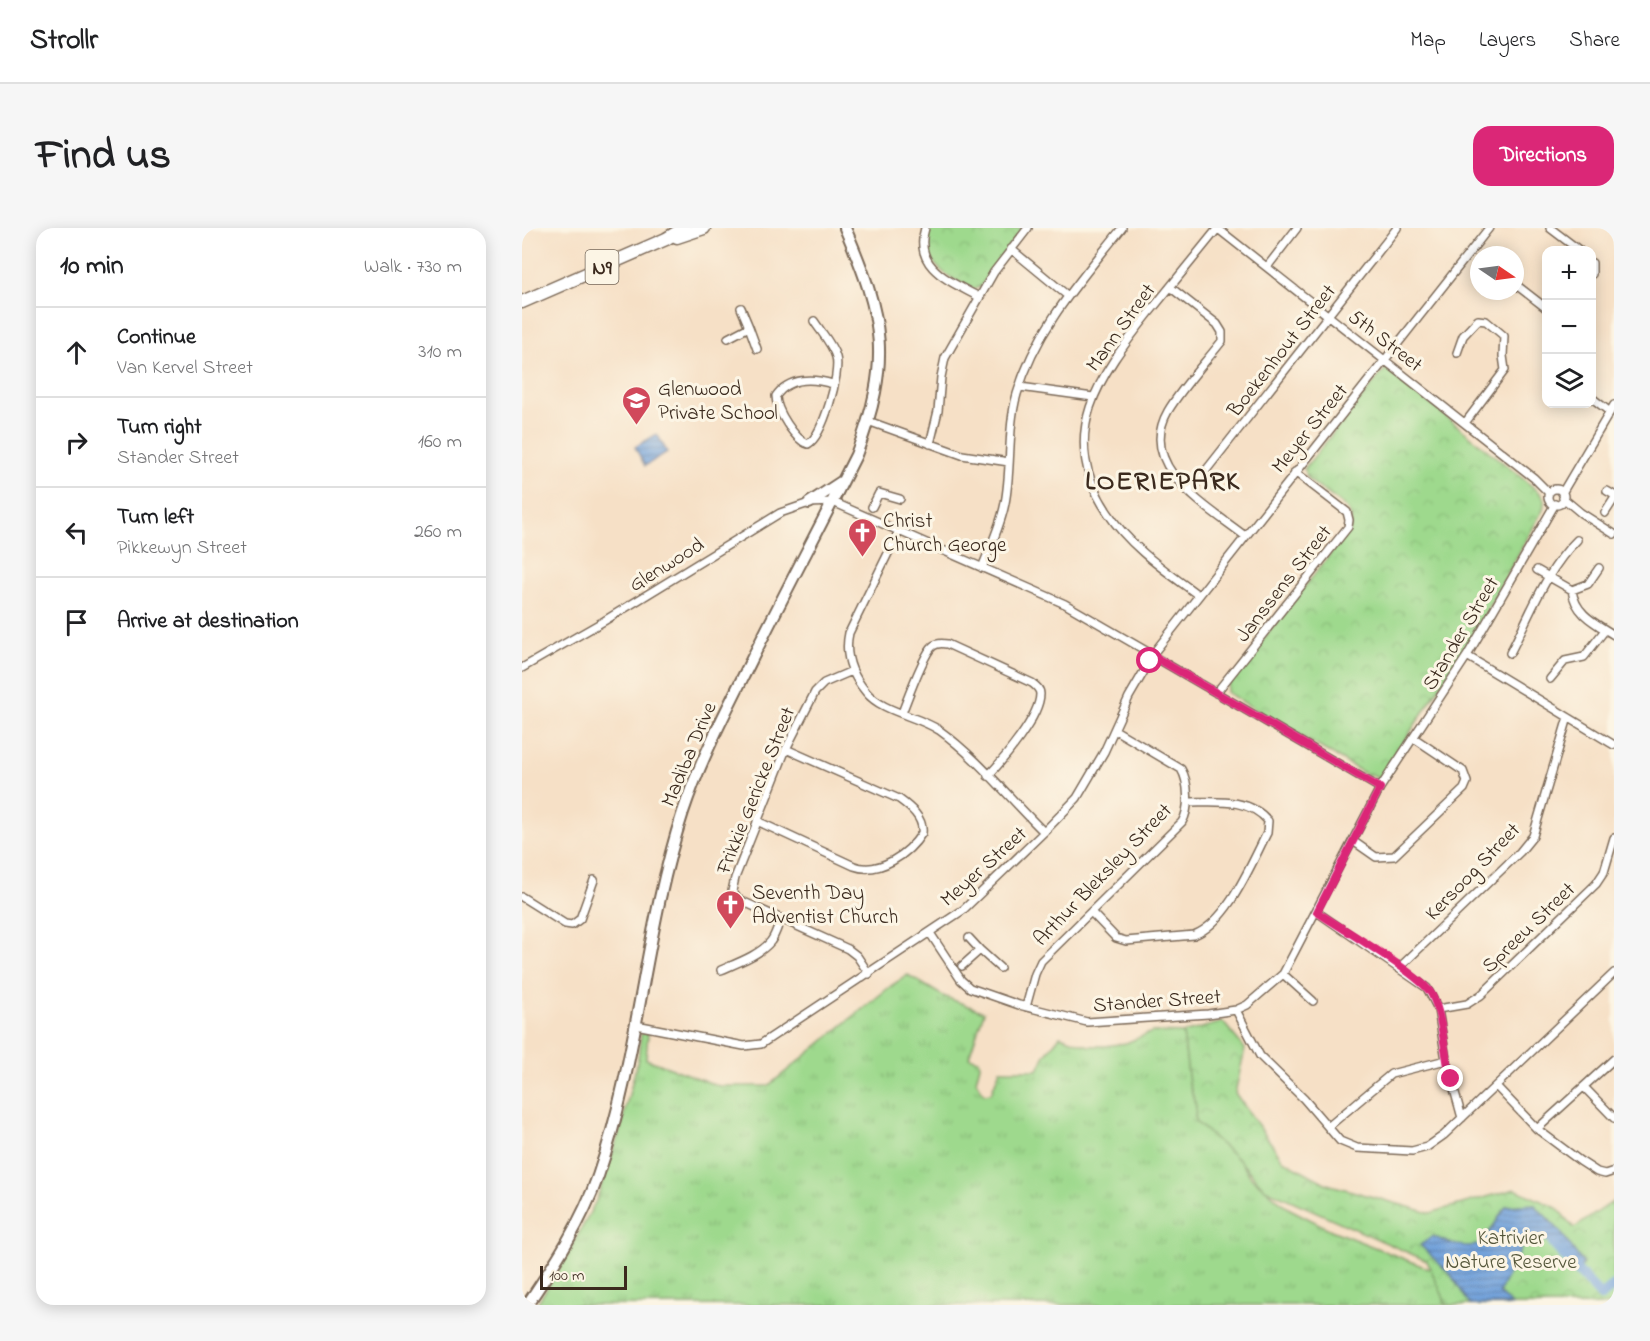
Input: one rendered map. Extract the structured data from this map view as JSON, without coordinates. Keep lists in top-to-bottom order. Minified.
{"streets":{"highway":["N9"],"street":["Mann Street","5th Street","Boekenhout Street","Meyer Street","Glenwood","Janssens Street","Stander Street","Madiba Drive","Frikkie Gericke Street","Kersoog Street","Arthur Bleksley Street","Spreeu Street"]},"crossings":[["Mann Street","5th Street"],["Mann Street","Meyer Street"],["5th Street","Boekenhout Street"],["5th Street","Meyer Street"],["5th Street","Stander Street"],["Meyer Street","Janssens Street"],["Meyer Street","Stander Street"],["Meyer Street","Madiba Drive"],["Meyer Street","Frikkie Gericke Street"],["Meyer Street","Arthur Bleksley Street"],["Glenwood","Madiba Drive"],["Stander Street","Arthur Bleksley Street"]],"districts":["LOERIEPARK"],"parks":["Katrivier Nature Reserve"],"places":{"school or university":["Glenwood Private School"],"church":["Christ Church George","Seventh Day Adventist Church"]},"scale_bar":"100 m","north":"right","page":{"header":"Strollr","nav":["Map","Layers","Share"],"title":"Find us","buttons":"Directions","heading":["10 min","Walk · 730 m"],"map_buttons":["+","−"],"list":[["Continue","Van Kervel Street","310 m"],["Turn right","Stander Street","160 m"],["Turn left","Pikkewyn Street","260 m"],"Arrive at destination"],"scale":"100 m"}}
